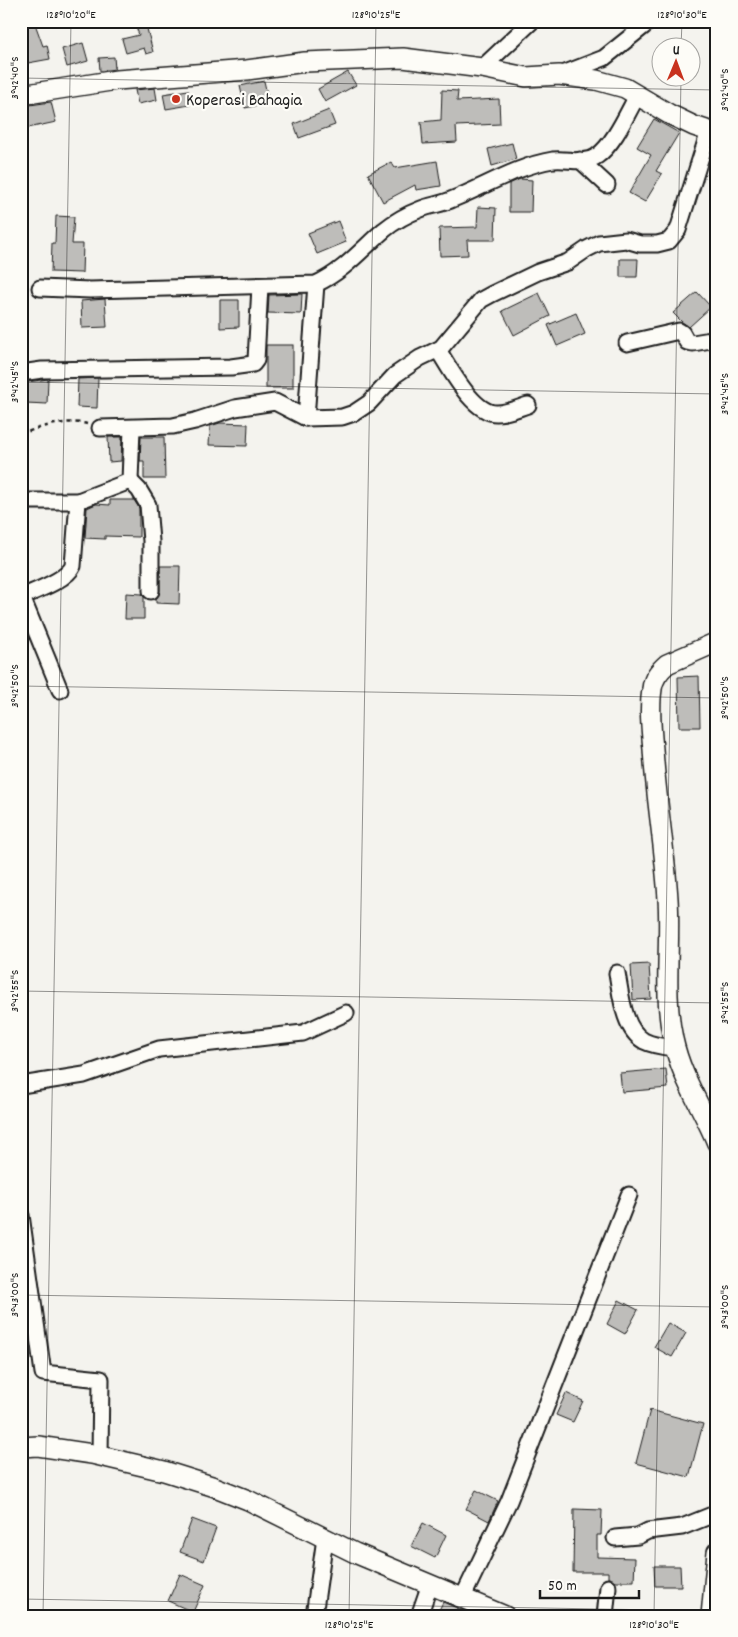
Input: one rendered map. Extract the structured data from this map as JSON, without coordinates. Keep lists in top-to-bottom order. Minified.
{"places":["Koperasi Bahagia"],"scale_bar":"50 m","north":"top","coordinates":["128°10'20\"E","128°10'25\"E","128°10'30\"E","3°42'40\"S","3°42'45\"S","3°42'50\"S","3°42'55\"S","3°43'00\"S"]}
